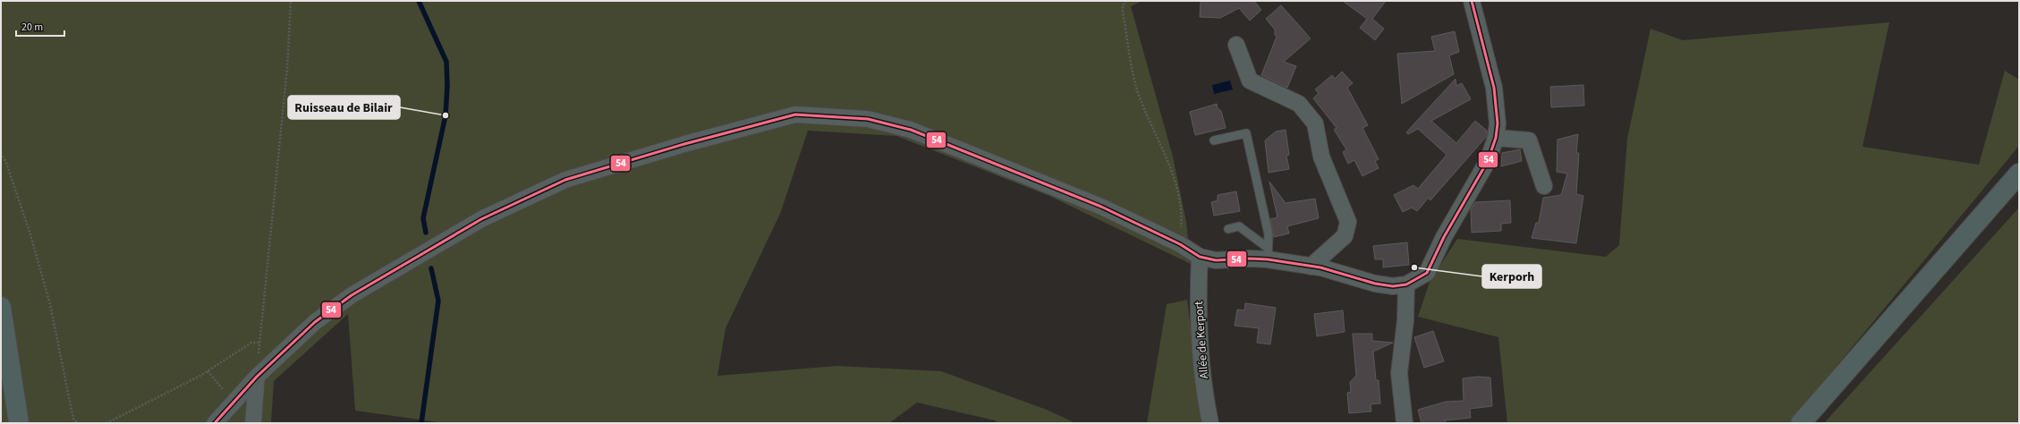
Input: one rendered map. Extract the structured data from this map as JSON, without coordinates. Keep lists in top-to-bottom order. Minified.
{"streets":{"street":["Allée de Kerport"]},"places":["Ruisseau de Bilair","Kerporh"],"lines":["transit line 54"],"scale_bar":"20 m"}
